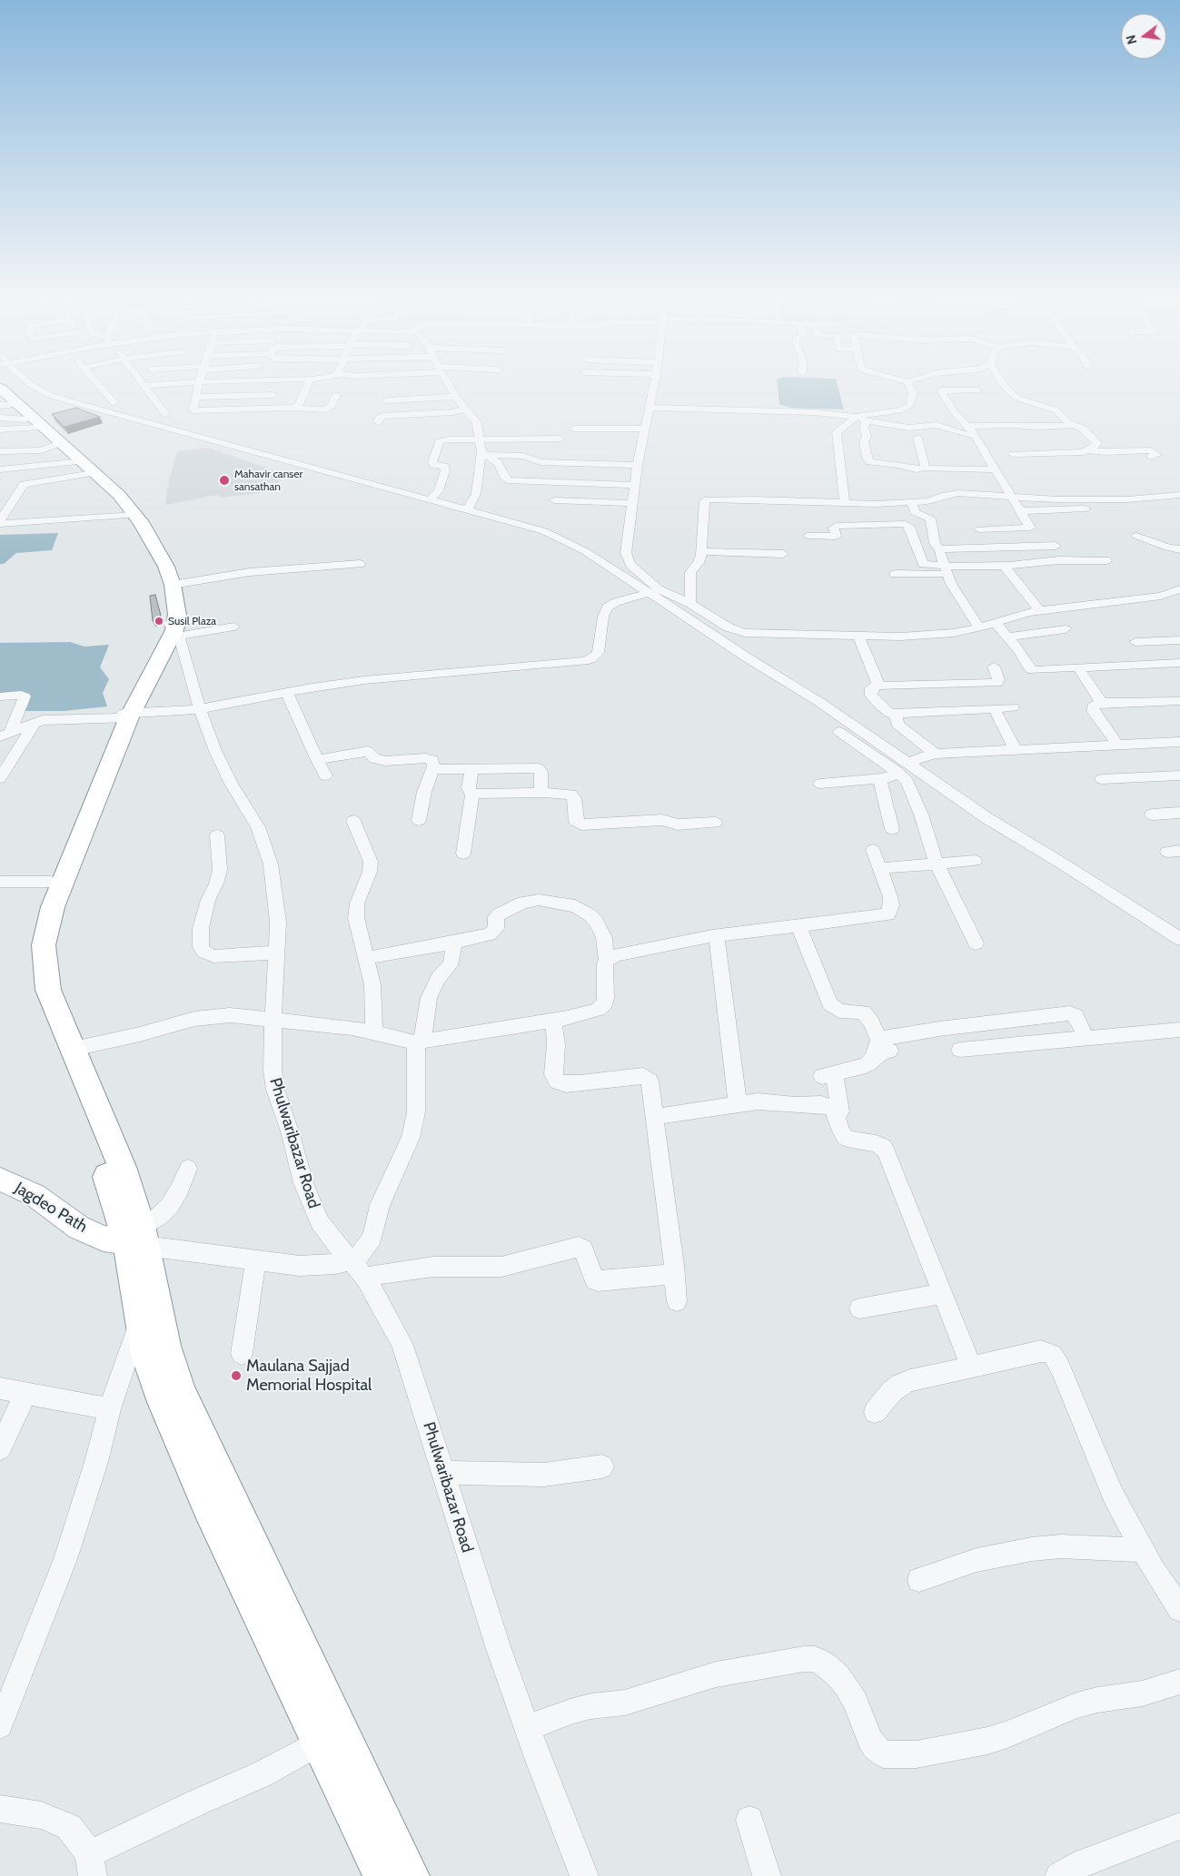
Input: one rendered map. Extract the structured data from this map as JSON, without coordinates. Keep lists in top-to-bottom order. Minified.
{"streets":{"main road":["Jagdeo Path"],"street":["Phulwaribazar Road"]},"places":["Mahavir canser sansathan","Susil Plaza","Maulana Sajjad Memorial Hospital"],"north":"left"}
